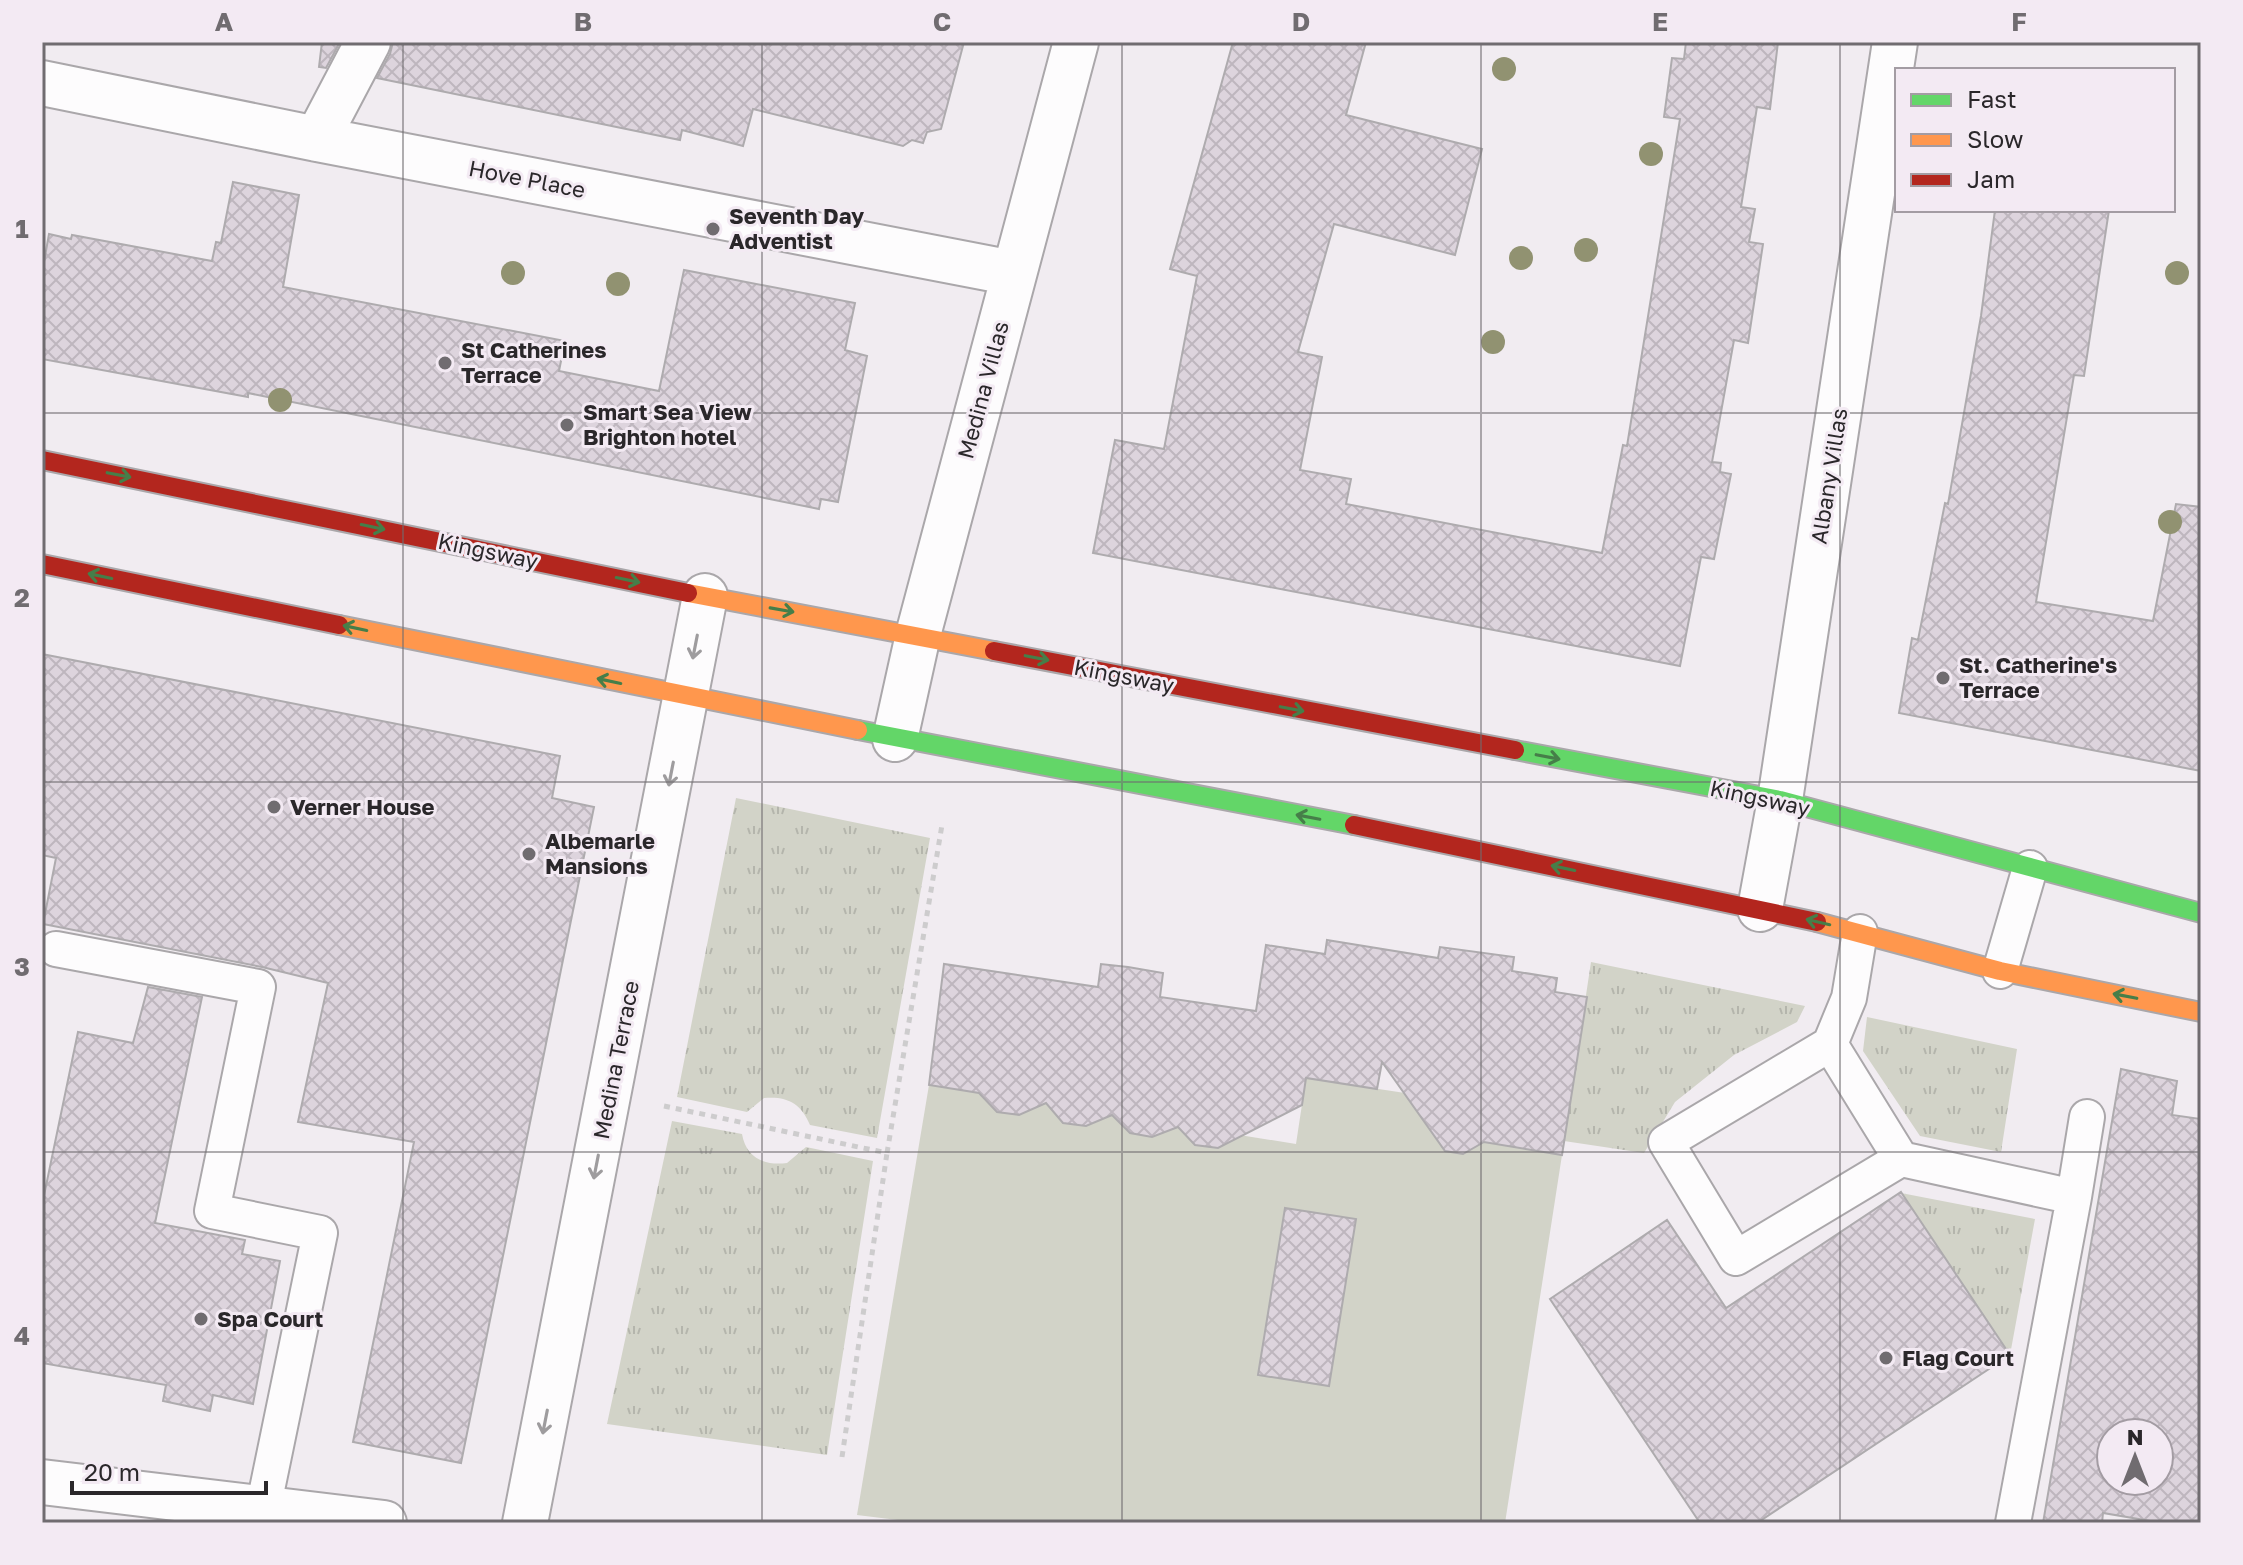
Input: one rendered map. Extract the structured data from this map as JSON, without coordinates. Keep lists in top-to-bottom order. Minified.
{"streets":{"main road":["Kingsway"],"street":["Hove Place","Medina Villas","Albany Villas","Medina Terrace"]},"crossings":[["Hove Place","Medina Villas"],["Medina Villas","Kingsway"],["Albany Villas","Kingsway"],["Kingsway","Medina Terrace"]],"one_way":["Medina Terrace"],"places":["Seventh Day Adventist","St Catherines Terrace","Smart Sea View Brighton hotel","St. Catherine's Terrace","Verner House","Albemarle Mansions","Spa Court","Flag Court"],"legend":["Fast","Slow","Jam"],"scale_bar":"20 m","north":"top","grid":{"columns":["A","B","C","D","E","F"],"rows":["1","2","3","4"]}}
